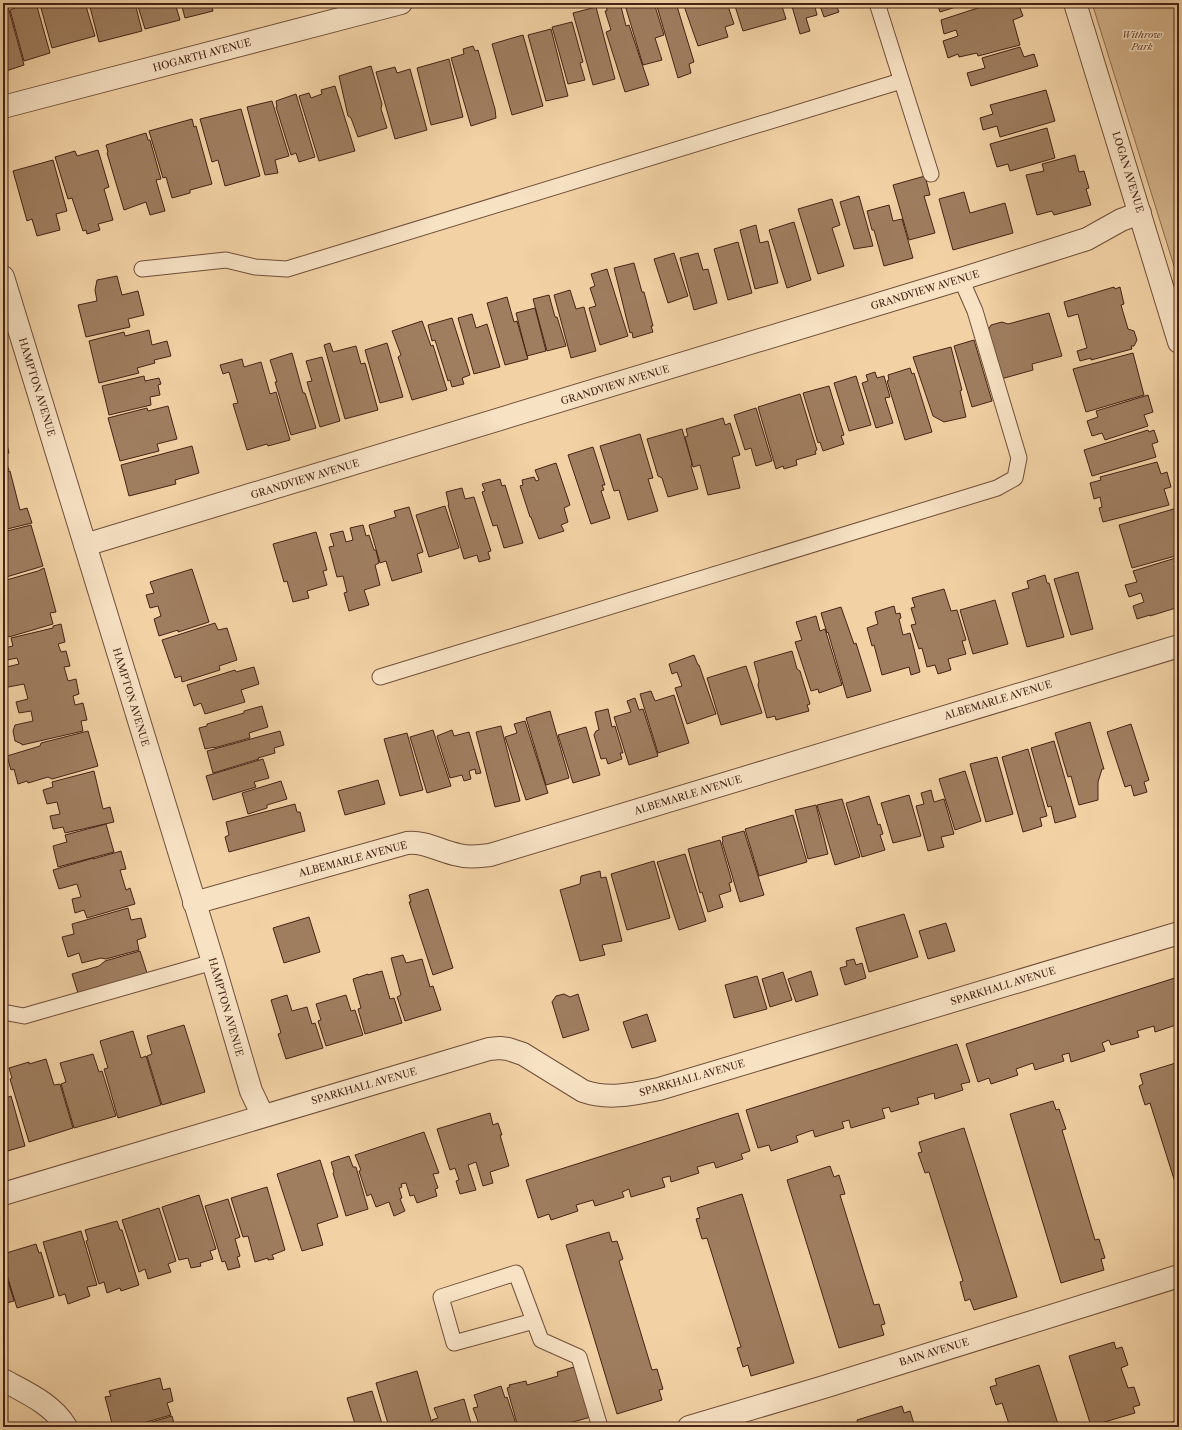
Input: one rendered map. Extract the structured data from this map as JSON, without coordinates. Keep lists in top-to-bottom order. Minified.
{"streets":{"street":["HOGARTH AVENUE","LOGAN AVENUE","GRANDVIEW AVENUE","HAMPTON AVENUE","ALBEMARLE AVENUE","SPARKHALL AVENUE","BAIN AVENUE"]},"crossings":[["LOGAN AVENUE","GRANDVIEW AVENUE"],["GRANDVIEW AVENUE","HAMPTON AVENUE"],["HAMPTON AVENUE","ALBEMARLE AVENUE"],["HAMPTON AVENUE","SPARKHALL AVENUE"]],"parks":["Withrow Park"]}
